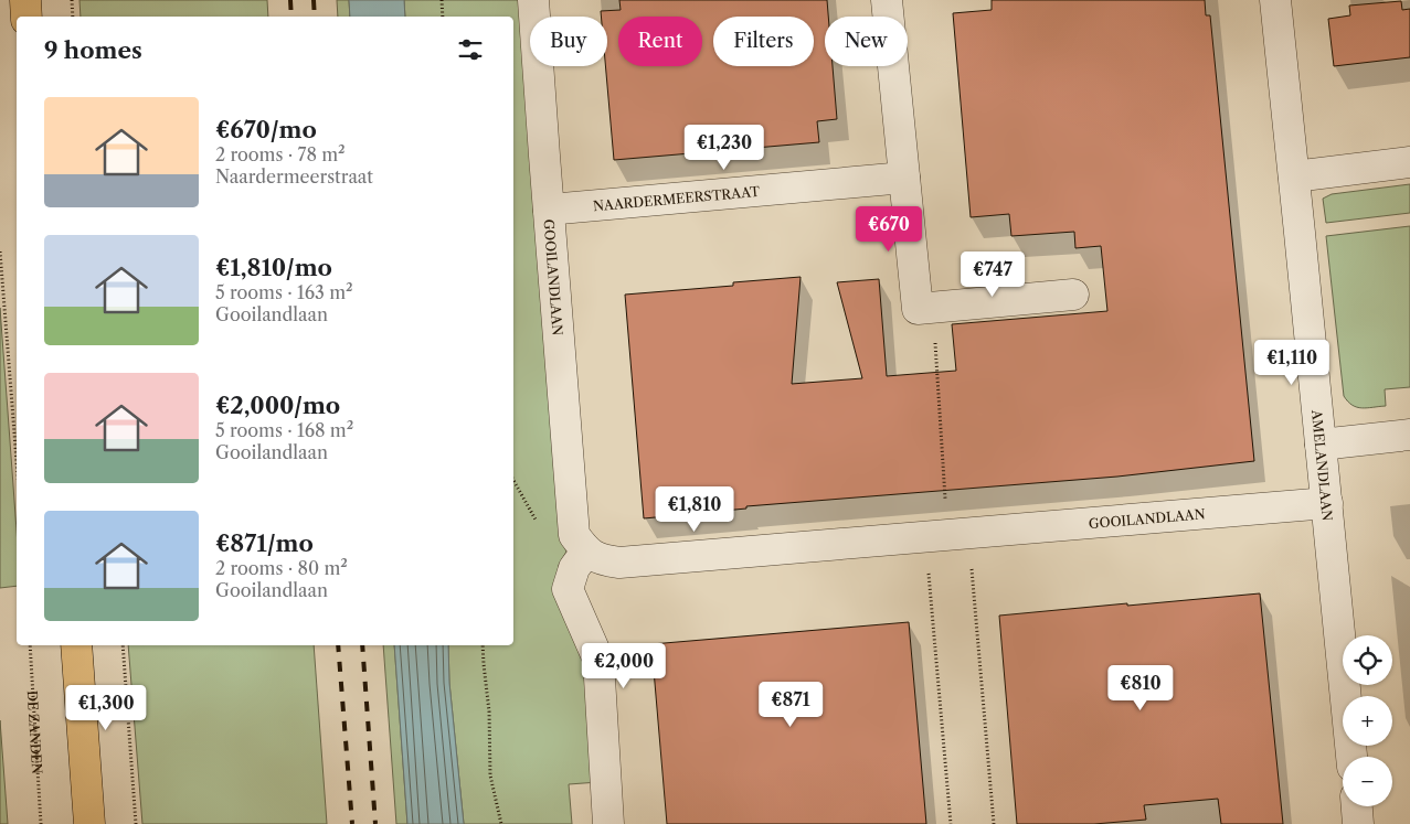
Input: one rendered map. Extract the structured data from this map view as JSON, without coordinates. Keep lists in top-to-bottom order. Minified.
{"streets":{"street":["NAARDERMEERSTRAAT","GOOILANDLAAN","AMELANDLAAN"],"path":["DE ZANDEN"]},"crossings":[["NAARDERMEERSTRAAT","GOOILANDLAAN"],["GOOILANDLAAN","AMELANDLAAN"]],"page":{"chip":["Buy","Rent","Filters","New"],"heading":"9 homes","list":[{"name":"€670/mo","note":"2 rooms · 78 m² · Naardermeerstraat"},{"name":"€1,810/mo","note":"5 rooms · 163 m² · Gooilandlaan"},{"name":"€2,000/mo","note":"5 rooms · 168 m² · Gooilandlaan"},{"name":"€871/mo","note":"2 rooms · 80 m² · Gooilandlaan"}],"price":["€1,230","€670","€747","€1,110","€1,810","€2,000","€810","€871","€1,300"],"map_buttons":["+","−"]}}
